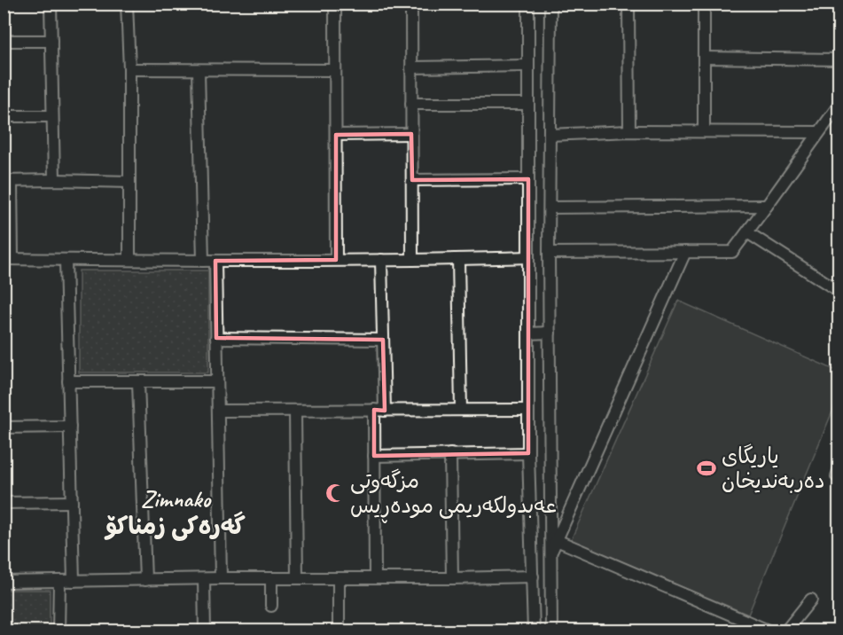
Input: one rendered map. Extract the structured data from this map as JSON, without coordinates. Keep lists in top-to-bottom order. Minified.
{"districts":["Zimnako گەرەکی زمناکۆ"],"places":{"sports":["یاریگاى ده‌ربه‌ندیخان"],"mosque":["مزگەوتی عەبدولکەریمی مودەڕیس"]}}
